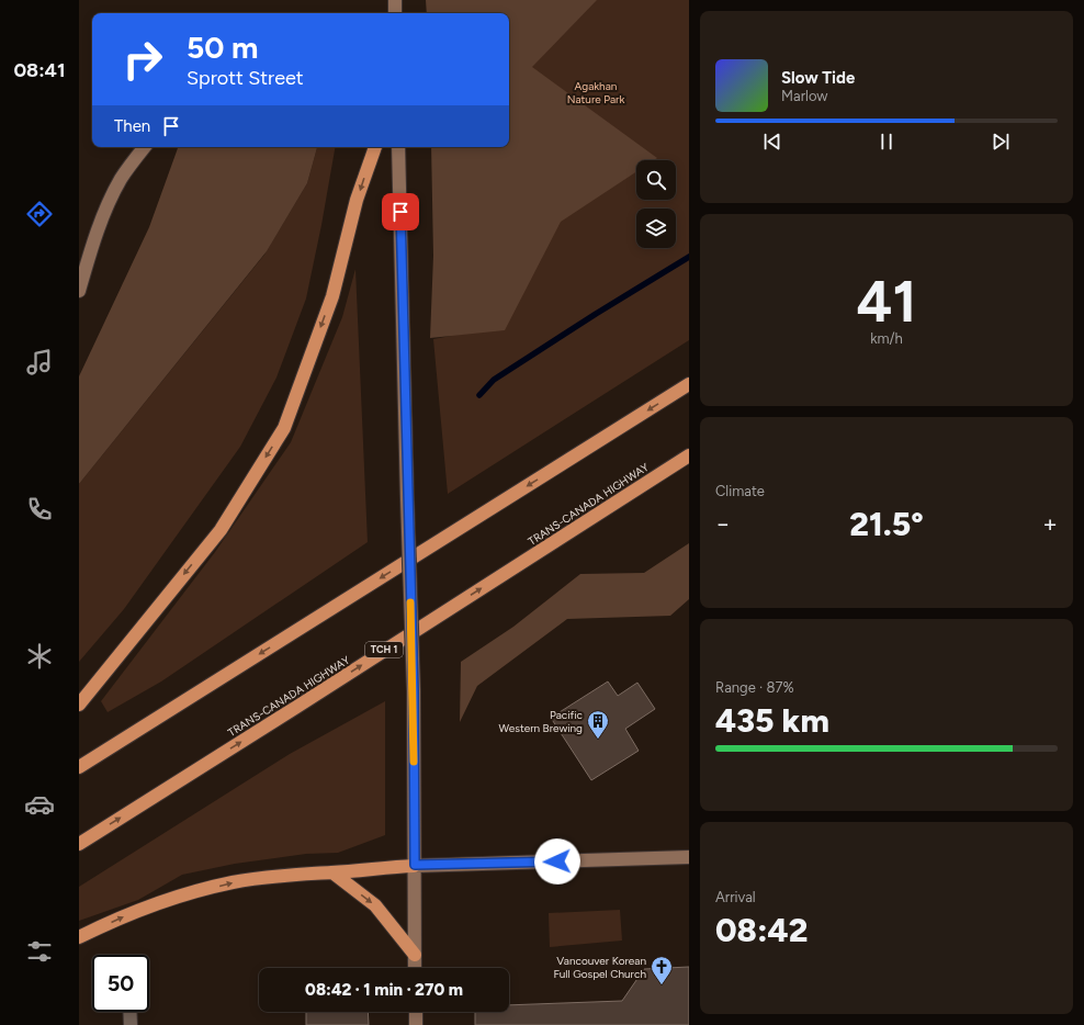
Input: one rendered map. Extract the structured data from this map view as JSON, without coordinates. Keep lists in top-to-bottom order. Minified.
{"streets":{"highway":["TRANS-CANADA HIGHWAY","TCH 1"]},"parks":["Agakhan Nature Park"],"places":{"building":["Pacific Western Brewing"],"church":["Vancouver Korean Full Gospel Church"]},"page":{"tabs":"08:41","turn":["50 m","Sprott Street"],"song":["Slow Tide","Marlow"],"then":"Then","tile":[["41","km/h"],"Climate",["Range · 87%","435 km"],["Arrival","08:42"]],"heat":["−","21.5°","+"],"limit":"50","trip":"08:42 · 1 min · 270 m"}}
